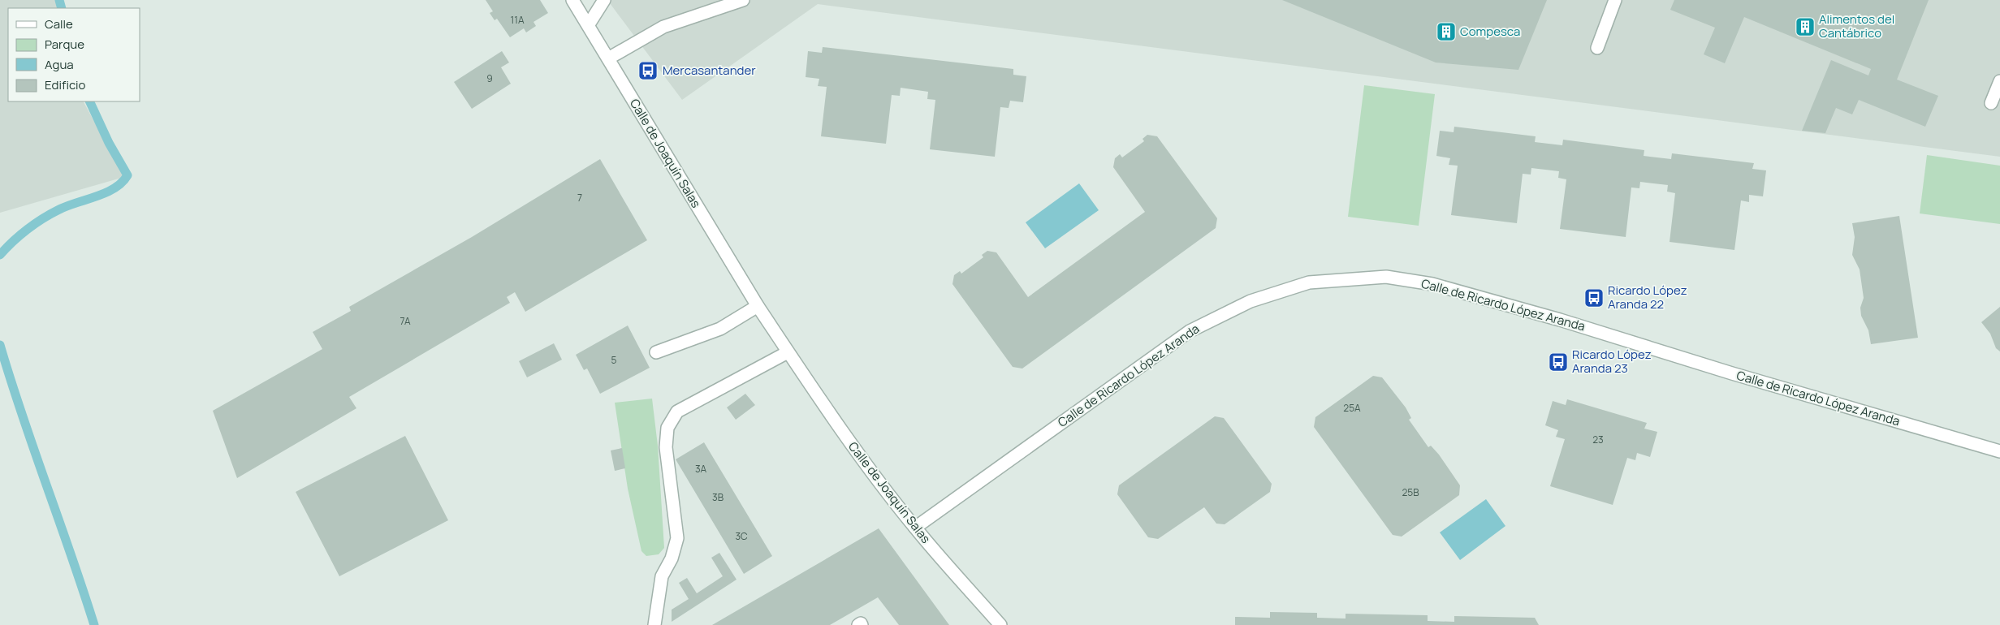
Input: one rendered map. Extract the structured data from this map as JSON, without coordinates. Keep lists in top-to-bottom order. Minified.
{"streets":{"street":["Calle de Joaquín Salas","Calle de Ricardo López Aranda"]},"crossings":[["Calle de Joaquín Salas","Calle de Ricardo López Aranda"]],"places":{"building":["Alimentos del Cantábrico","Compesca"],"bus stop":["Mercasantander","Ricardo López Aranda 22","Ricardo López Aranda 23"]},"house_numbers":["11A","9","7","7A","5","25A","23","3A","25B","3B","3C"],"legend":["Calle","Parque","Agua","Edificio"]}
